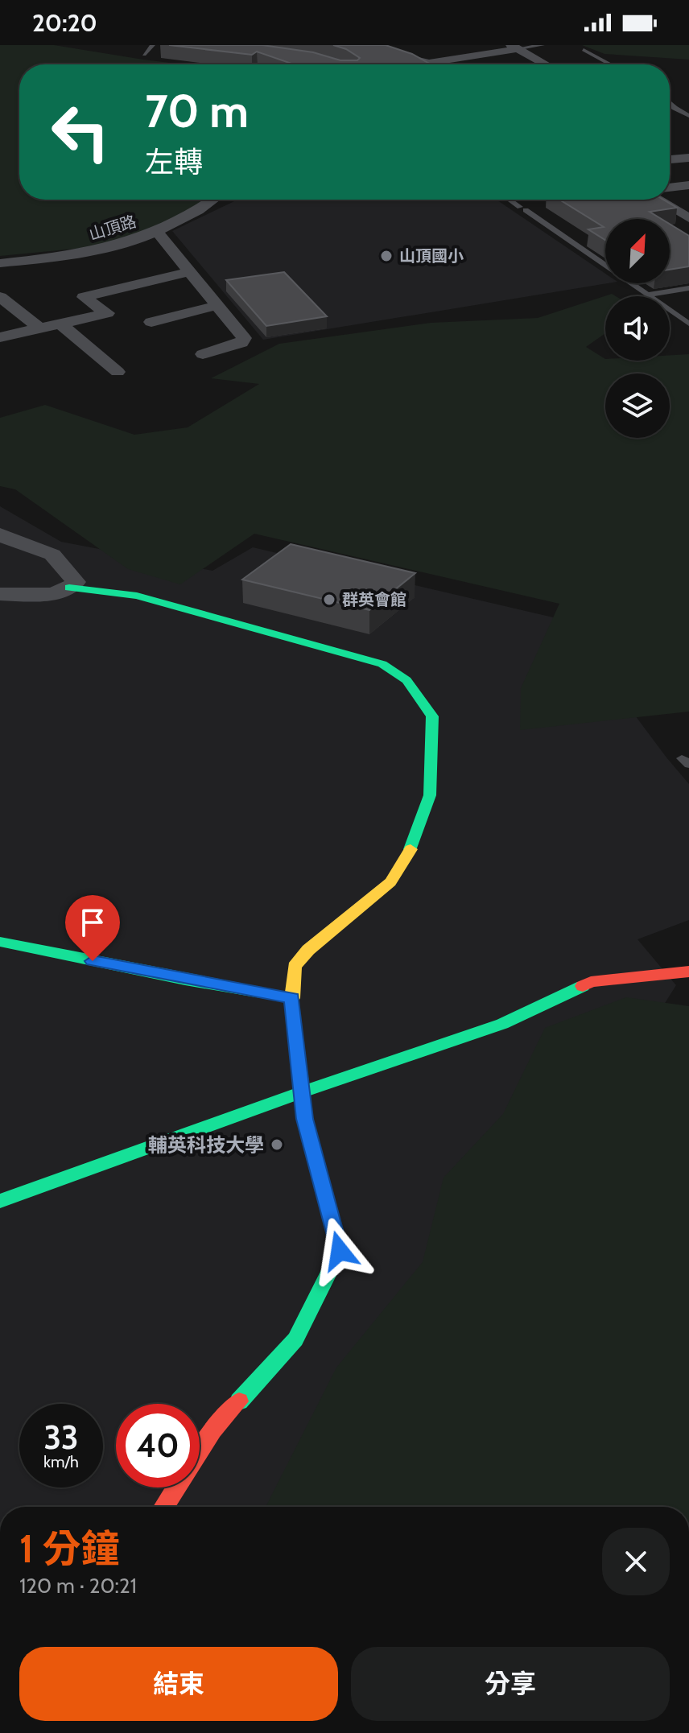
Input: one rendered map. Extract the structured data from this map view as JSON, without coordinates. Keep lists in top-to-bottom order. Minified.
{"streets":{"street":["山頂路"]},"places":["山頂國小","群英會館","輔英科技大學"],"north":"top right","page":{"status":"20:20","turn":["70 m","左轉"],"speed":"33 km/h","limit":"40","heading":["1 分鐘","120 m · 20:21"],"buttons":["結束","分享"]}}
